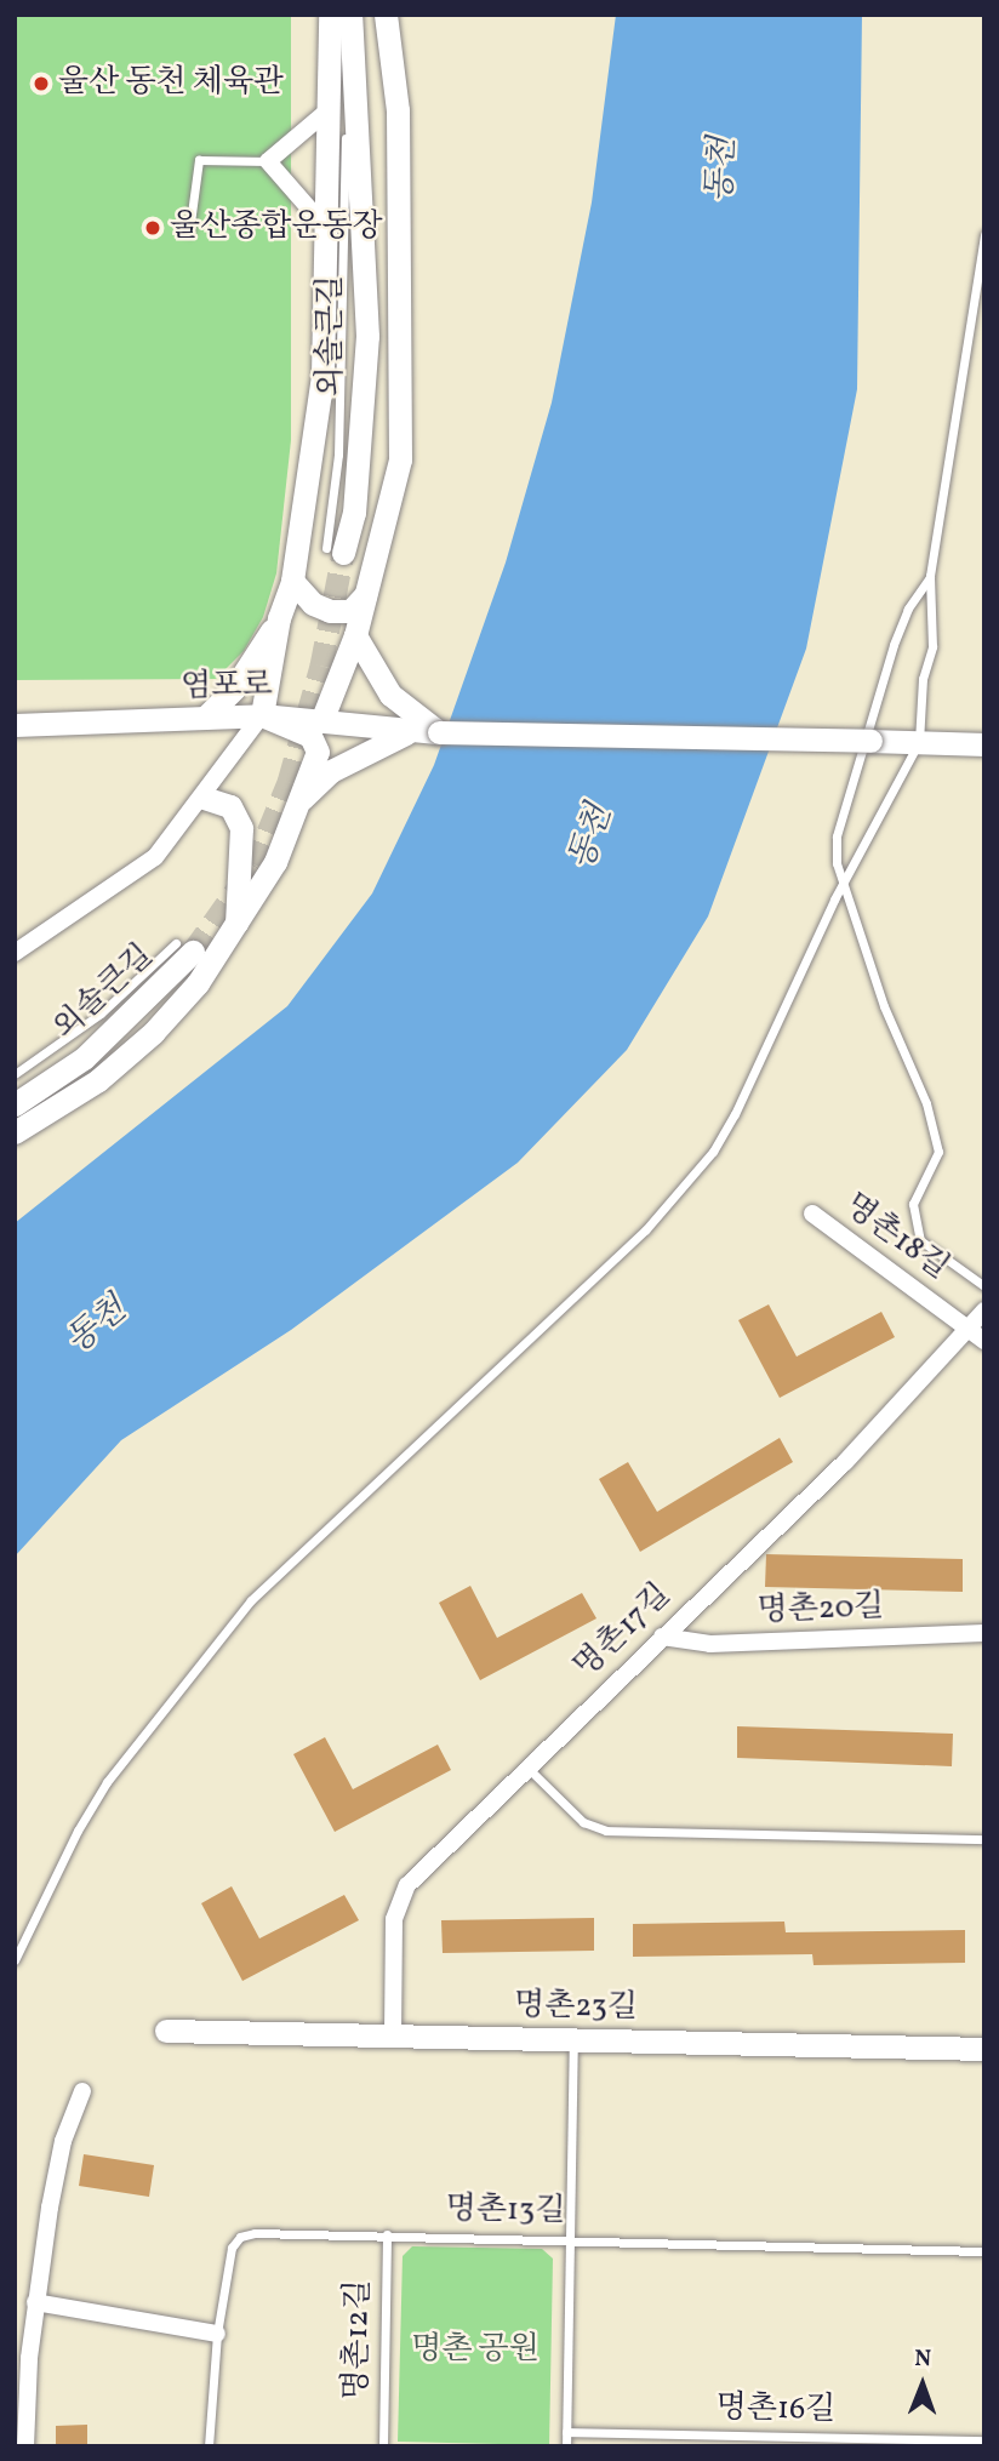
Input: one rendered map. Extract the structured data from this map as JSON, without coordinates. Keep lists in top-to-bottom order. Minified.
{"streets":{"main road":["외솔큰길","염포로","명촌23길"],"street":["명촌18길","명촌20길","명촌17길"],"lane":["명촌13길","명촌12길","명촌16길"]},"crossings":[["명촌18길","명촌17길"],["명촌20길","명촌17길"],["명촌17길","명촌23길"],["명촌13길","명촌12길"]],"water":["동천"],"parks":["명촌 공원"],"places":["울산 동천 체육관","울산종합운동장"],"north":"top"}
